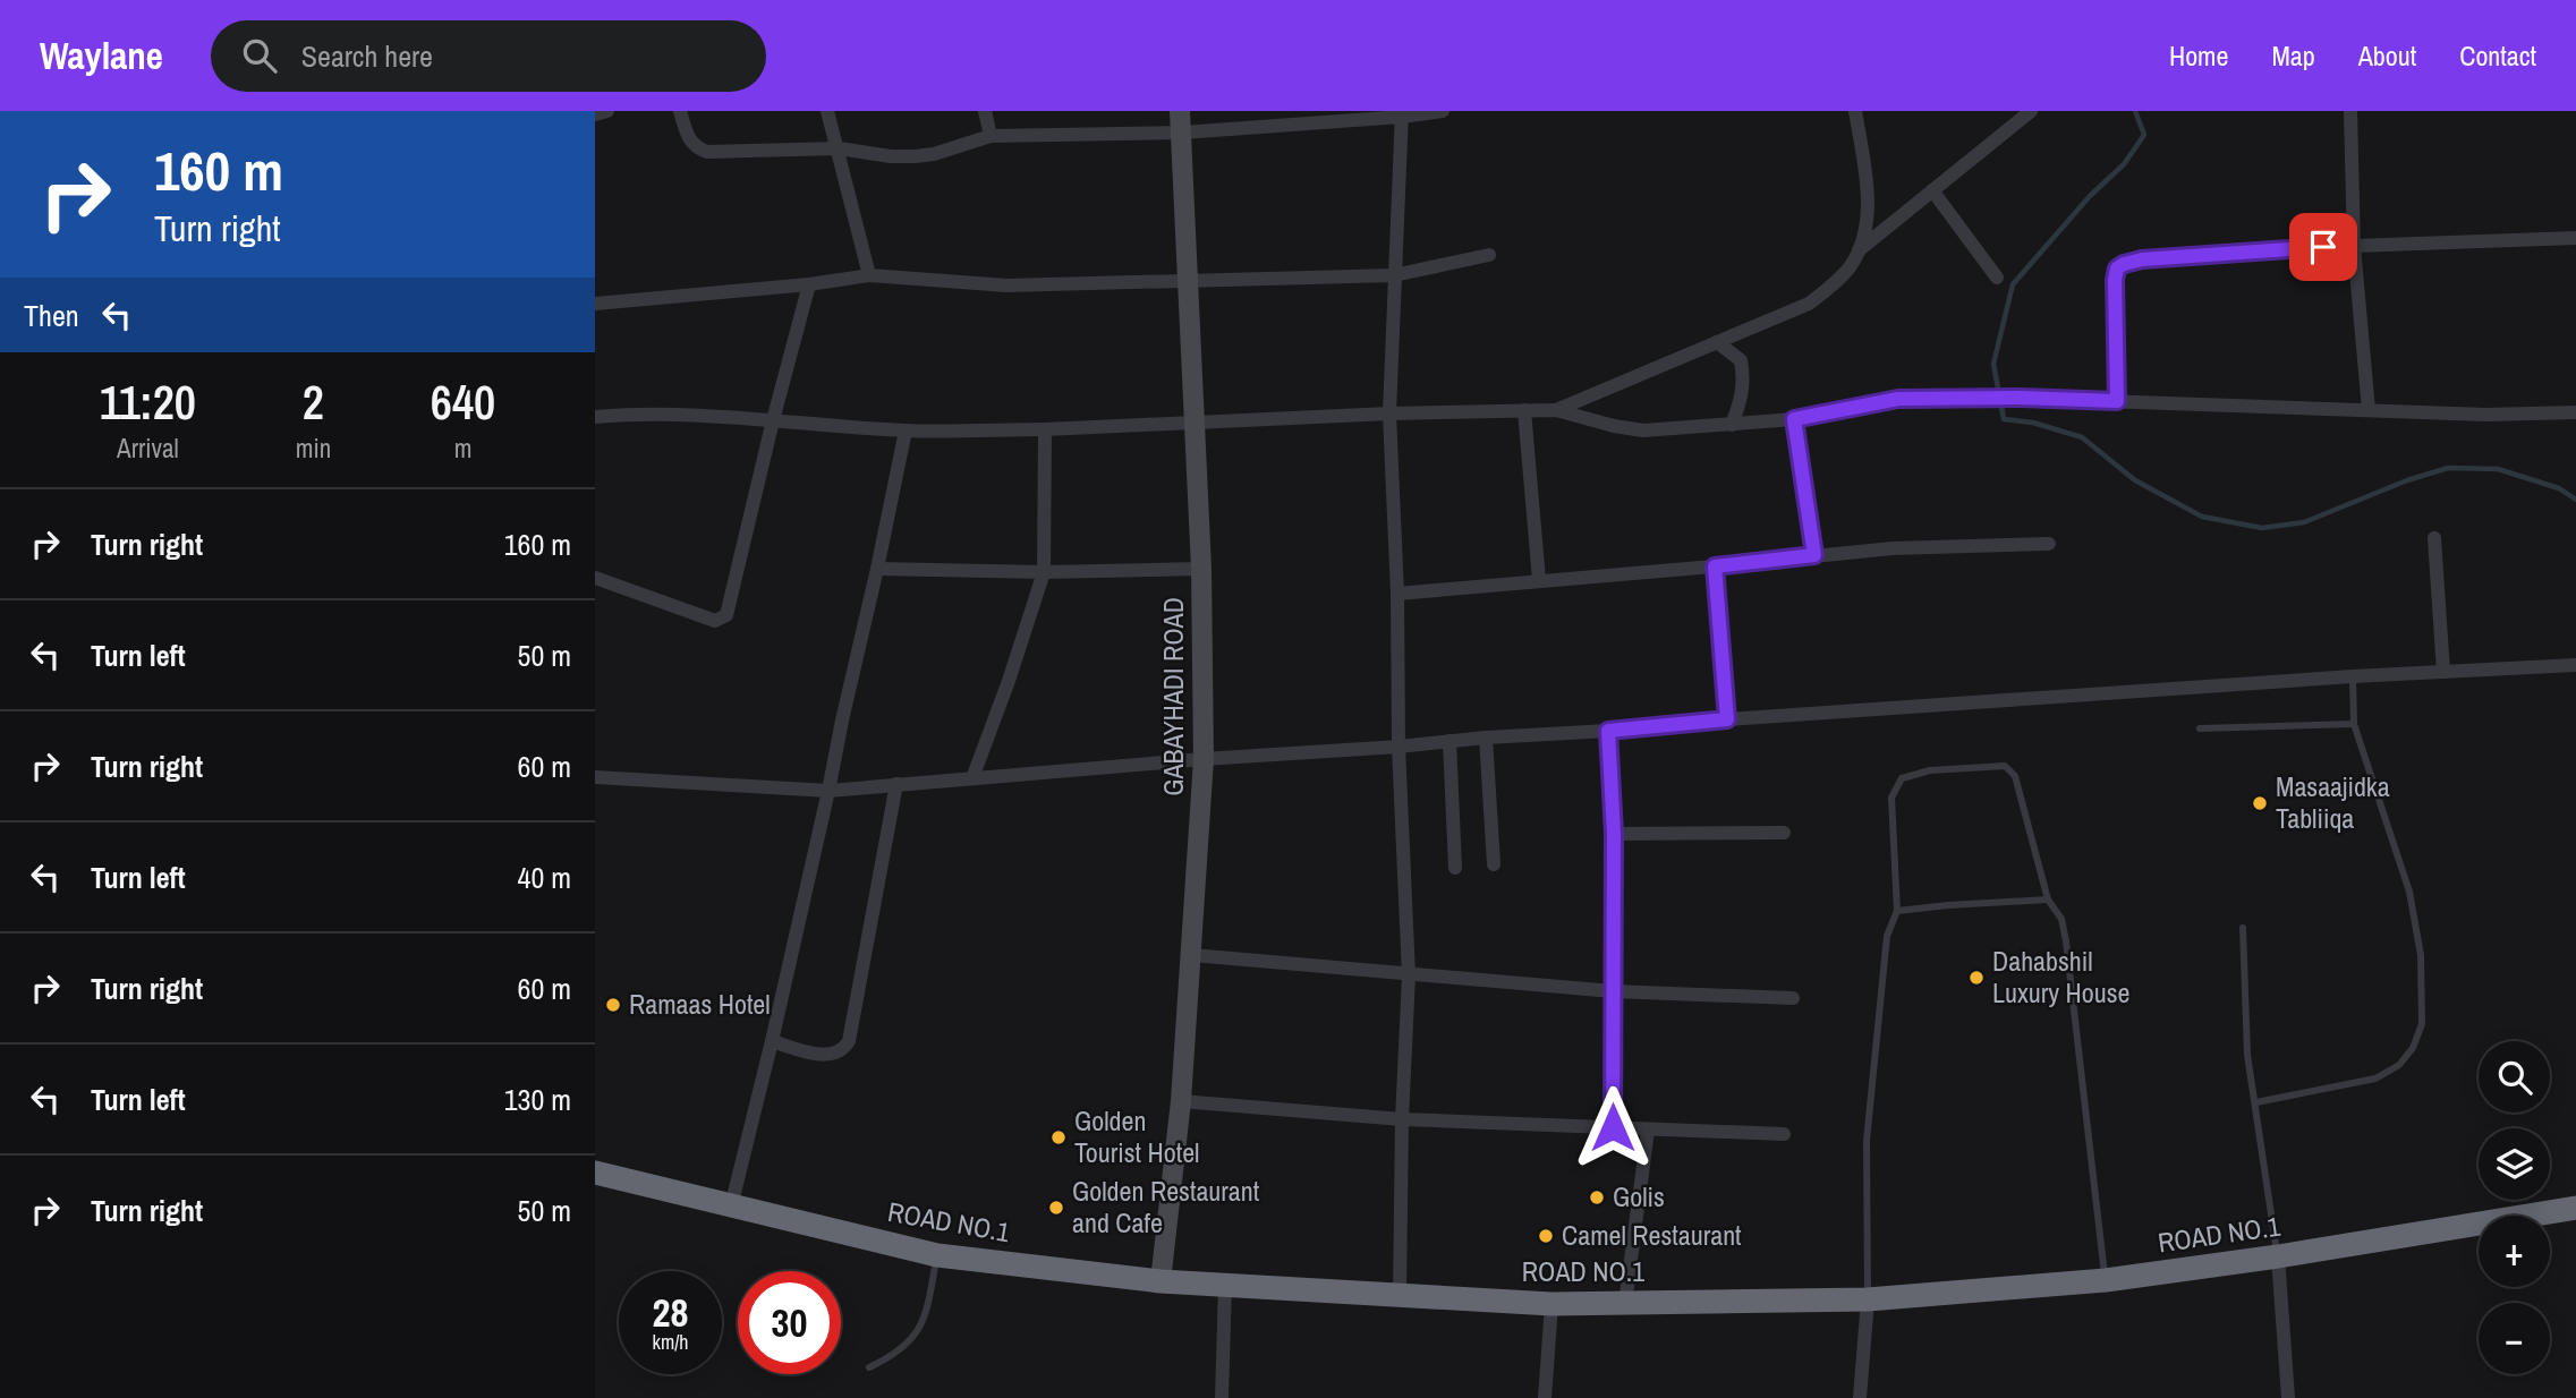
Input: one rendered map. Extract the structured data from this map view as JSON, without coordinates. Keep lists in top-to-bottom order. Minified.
{"streets":{"highway":["ROAD NO.1"],"street":["GABAYHADI ROAD"]},"crossings":[["GABAYHADI ROAD","ROAD NO.1"]],"places":["Masaajidka Tabliiqa","Dahabshil Luxury House","Ramaas Hotel","Golden Tourist Hotel","Golis","Golden Restaurant and Cafe","Camel Restaurant"],"page":{"header":"Waylane","search":"Search here","nav":["Home","Map","About","Contact"],"turn":["160 m","Turn right"],"then":"Then","eta":["11:20","Arrival","2","min","640","m"],"list":[{"name":"Turn right","value":"160 m"},{"name":"Turn left","value":"50 m"},{"name":"Turn right","value":"60 m"},{"name":"Turn left","value":"40 m"},{"name":"Turn right","value":"60 m"},{"name":"Turn left","value":"130 m"},{"name":"Turn right","value":"50 m"}],"map_buttons":["+","−"],"speed":"28 km/h","limit":"30"}}
